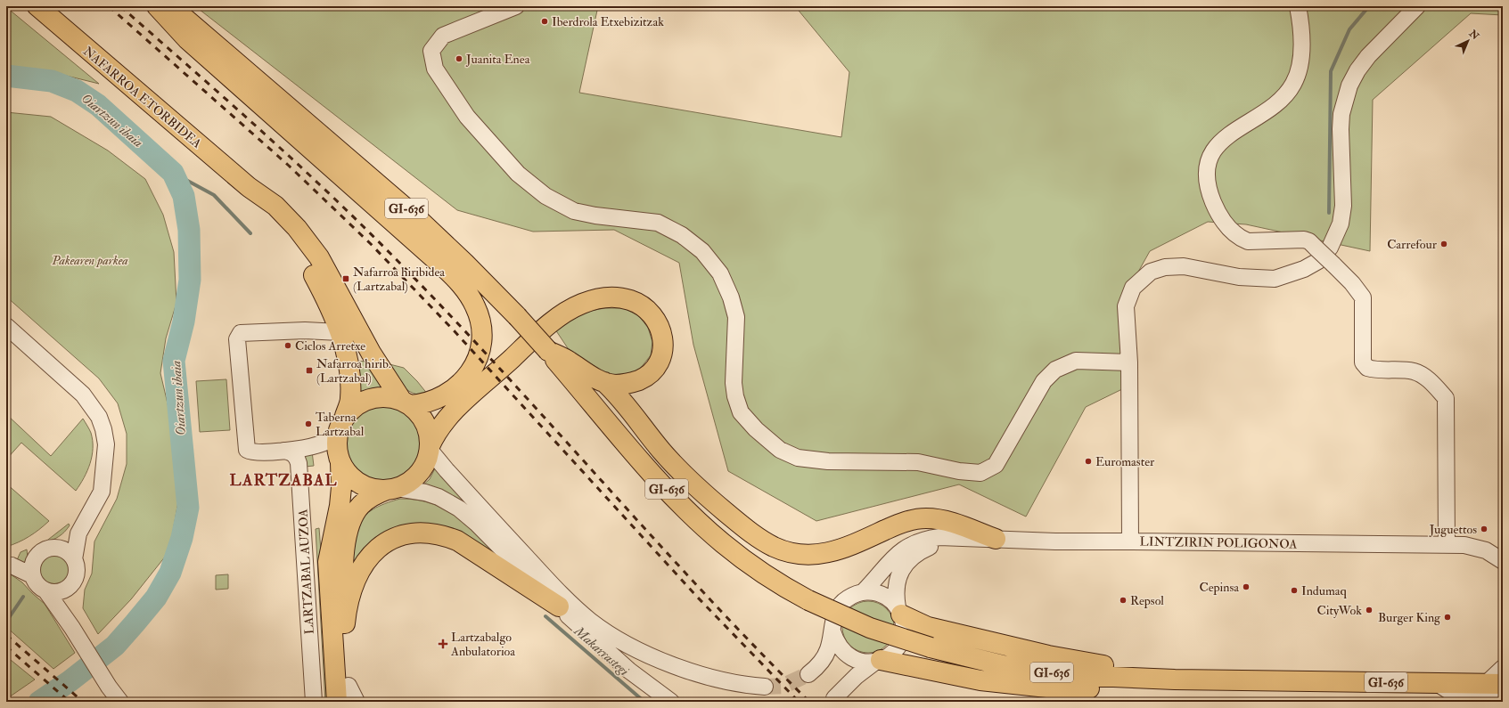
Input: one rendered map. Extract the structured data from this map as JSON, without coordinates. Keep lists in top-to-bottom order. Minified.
{"streets":{"main road":["NAFARROA ETORBIDEA","GI-636"],"street":["LINTZIRIN POLIGONOA","LARTZABAL AUZOA"]},"districts":["LARTZABAL"],"water":["Oiartzun ibaia","Makarrastegi"],"parks":["Pakearen parkea"],"places":{"other":["Iberdrola Etxebizitzak","Juanita Enea","Carrefour","Ciclos Arretxe","Taberna Lartzabal","Euromaster","Juguettos","Cepinsa","Indumaq","Repsol","CityWok","Burger King"],"transit":["Nafarroa hiribidea (Lartzabal)","Nafarroa hirib. (Lartzabal)"],"health":["Lartzabalgo Anbulatorioa"]},"north":"top right"}
